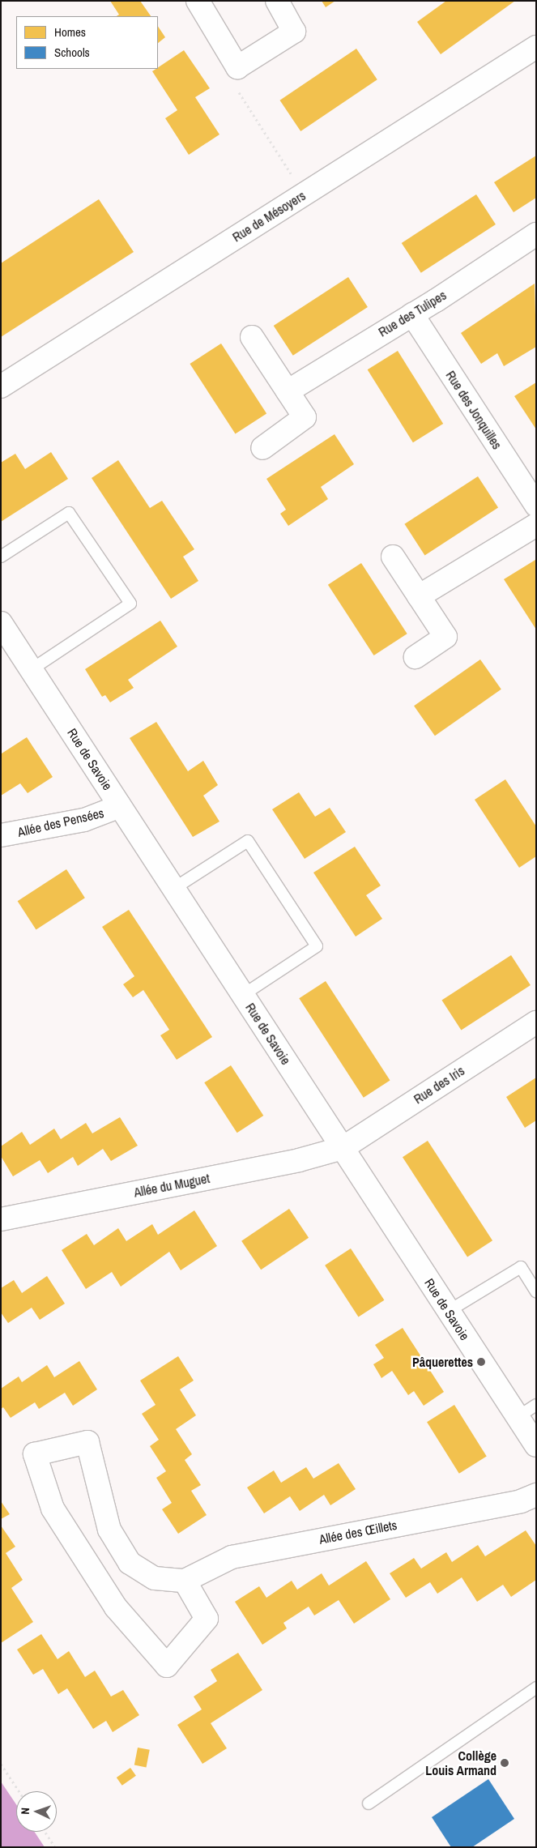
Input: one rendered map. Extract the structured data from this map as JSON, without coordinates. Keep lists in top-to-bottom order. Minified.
{"streets":{"street":["Rue de Mésoyers","Rue des Tulipes","Rue des Jonquilles","Rue de Savoie","Allée des Pensées","Rue des Iris","Allée du Muguet","Allée des Œillets"]},"crossings":[["Rue des Tulipes","Rue des Jonquilles"],["Rue de Savoie","Allée des Pensées"],["Rue de Savoie","Rue des Iris"],["Rue de Savoie","Allée du Muguet"],["Rue des Iris","Allée du Muguet"]],"places":["Pâquerettes","Collège Louis Armand"],"legend":["Homes","Schools"],"north":"left"}
